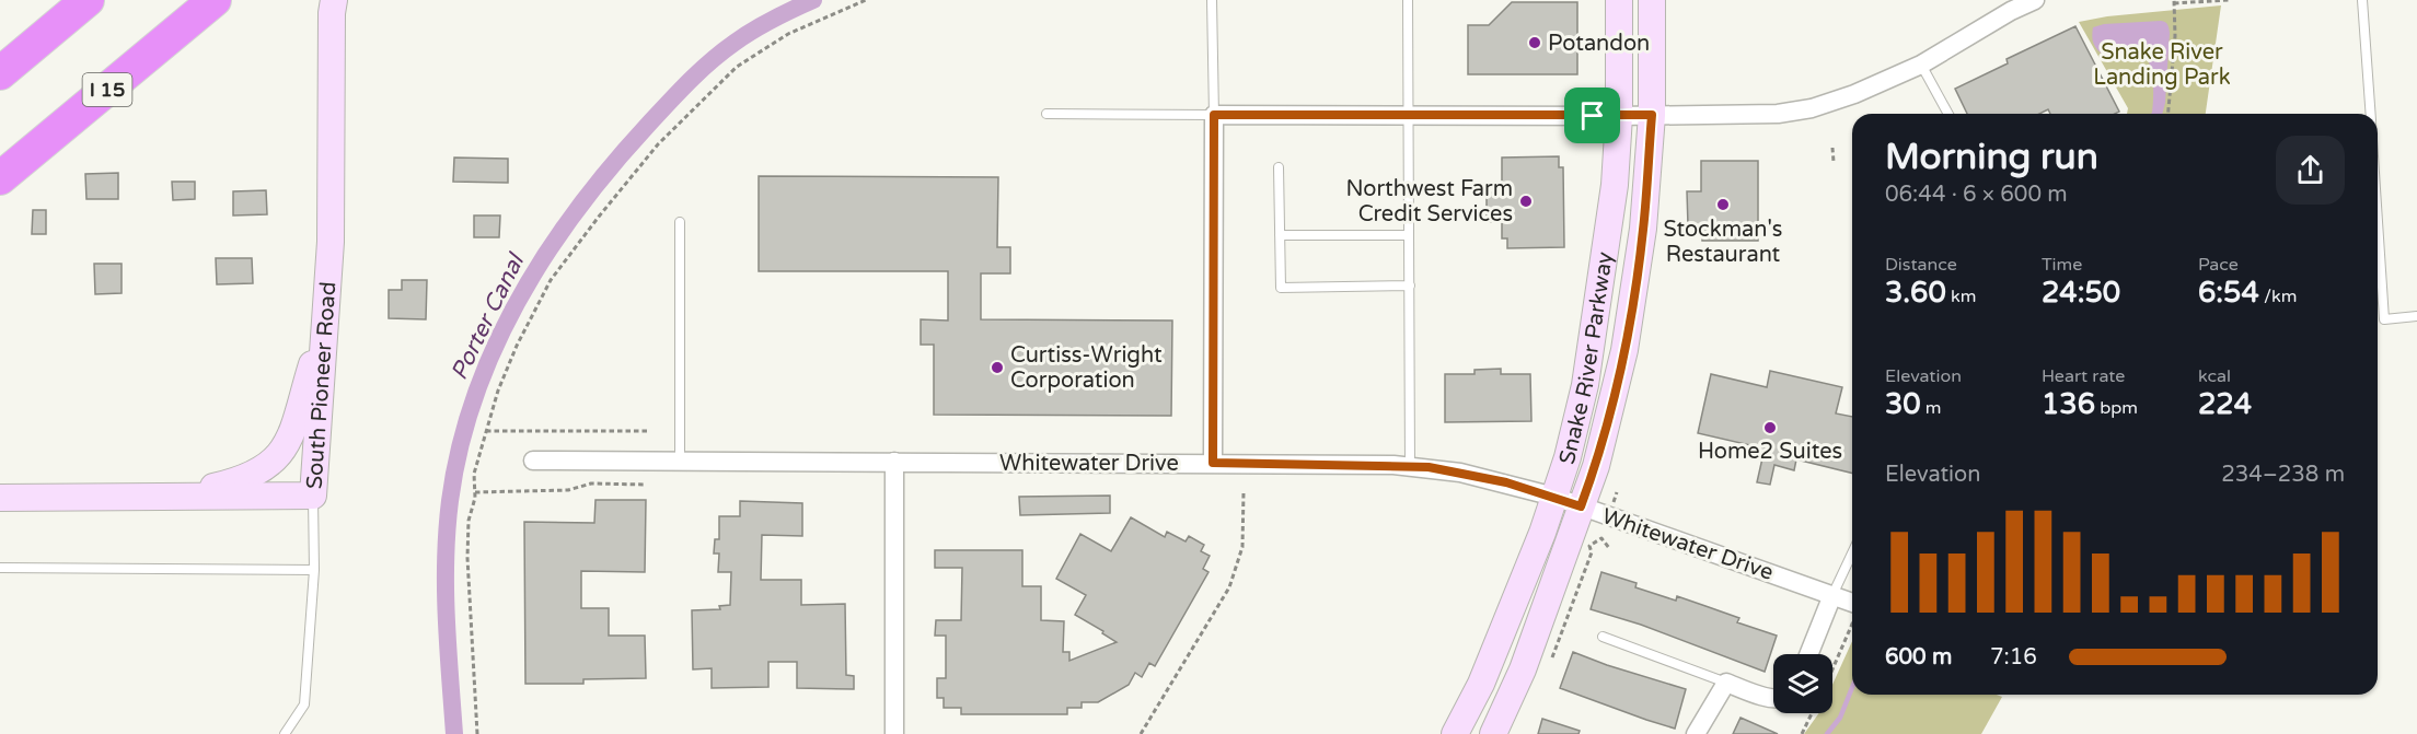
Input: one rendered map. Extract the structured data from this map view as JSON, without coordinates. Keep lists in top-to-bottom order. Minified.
{"streets":{"highway":["I 15"],"street":["Snake River Parkway","South Pioneer Road","Whitewater Drive"]},"crossings":[["Snake River Parkway","Whitewater Drive"]],"water":["Porter Canal"],"parks":["Snake River Landing Park"],"places":["Potandon","Northwest Farm Credit Services","Stockman's Restaurant","Curtiss-Wright Corporation","Home2 Suites"],"page":{"heading":["Morning run","06:44 · 6 × 600 m"],"stats":[["Distance","3.60 km"],["Time","24:50"],["Pace","6:54 /km"],["Elevation","30 m"],["Heart rate","136 bpm"],["kcal","224"]],"chart":["Elevation","234–238 m"],"list":[{"name":"600 m","note":"7:16"}]}}
